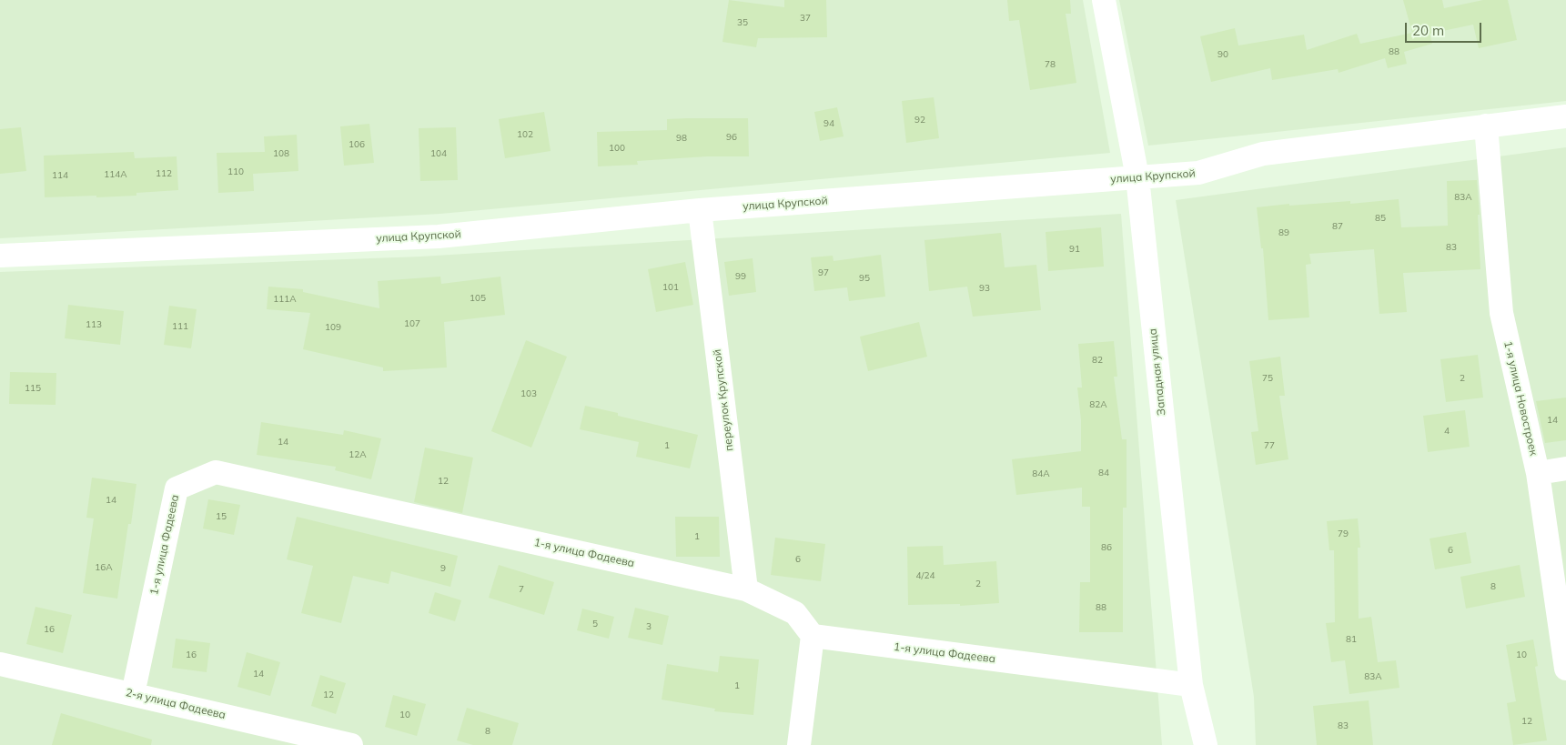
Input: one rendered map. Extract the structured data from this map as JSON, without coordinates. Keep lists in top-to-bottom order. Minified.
{"streets":{"street":["улица Крупской","Западная улица","1-я улица Новостроек","переулок Крупской","1-я улица Фадеева","2-я улица Фадеева"]},"crossings":[["улица Крупской","Западная улица"],["улица Крупской","1-я улица Новостроек"],["улица Крупской","переулок Крупской"],["Западная улица","1-я улица Фадеева"],["переулок Крупской","1-я улица Фадеева"],["1-я улица Фадеева","2-я улица Фадеева"]],"house_numbers":["37","35","88","90","78","92","94","102","96","98","106","100","108","104","110","112","114А","114","83А","85","87","89","83","91","97","99","95","101","93","105","111А","107","113","111","109","82","75","2","115","103","82А","14","4","14","1","77","12А","84","84А","12","14","15","79","1","86","6","6","16А","9","4/24","2","8","7","88","5","3","16","81","16","10","14","83А","1","12","10","12","83","8"],"scale_bar":"20 m"}
